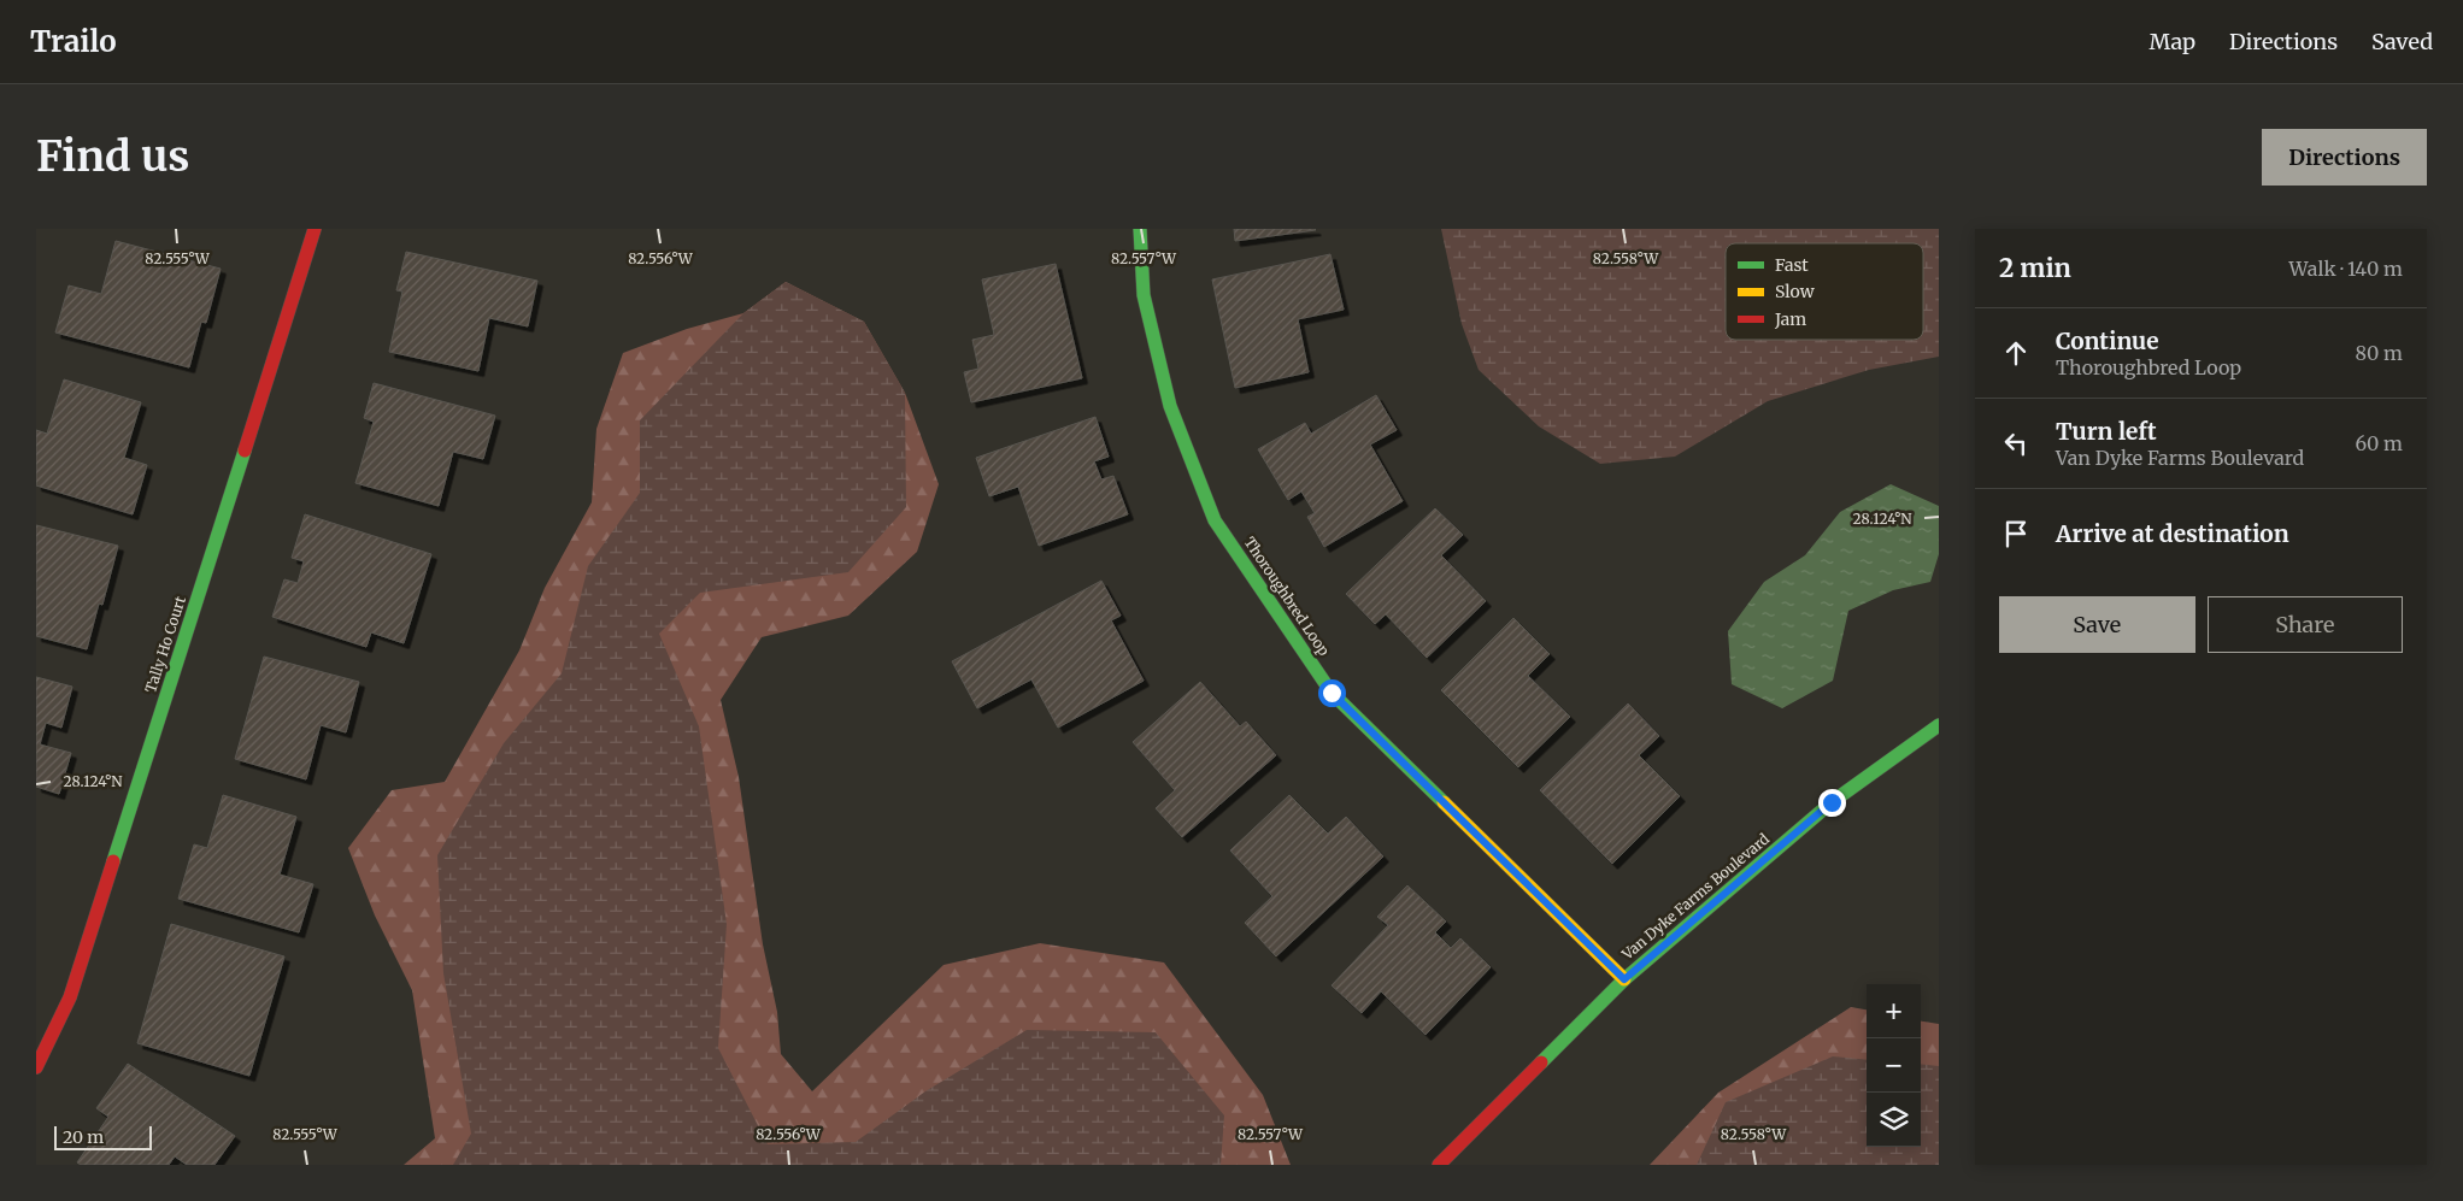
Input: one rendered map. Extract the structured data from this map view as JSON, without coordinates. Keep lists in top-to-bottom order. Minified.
{"streets":{"street":["Thoroughbred Loop","Tally Ho Court","Van Dyke Farms Boulevard"]},"crossings":[["Thoroughbred Loop","Van Dyke Farms Boulevard"]],"legend":["Fast","Slow","Jam"],"scale_bar":"20 m","page":{"header":"Trailo","nav":["Map","Directions","Saved"],"buttons":["Directions",["Save","Share"]],"title":"Find us","heading":["2 min","Walk · 140 m"],"list":[["Continue","Thoroughbred Loop","80 m"],["Turn left","Van Dyke Farms Boulevard","60 m"],"Arrive at destination"],"map_buttons":["+","−"],"scale":"20 m"},"coordinates":["82.555°W","82.556°W","82.557°W","82.558°W","28.124°N"]}
